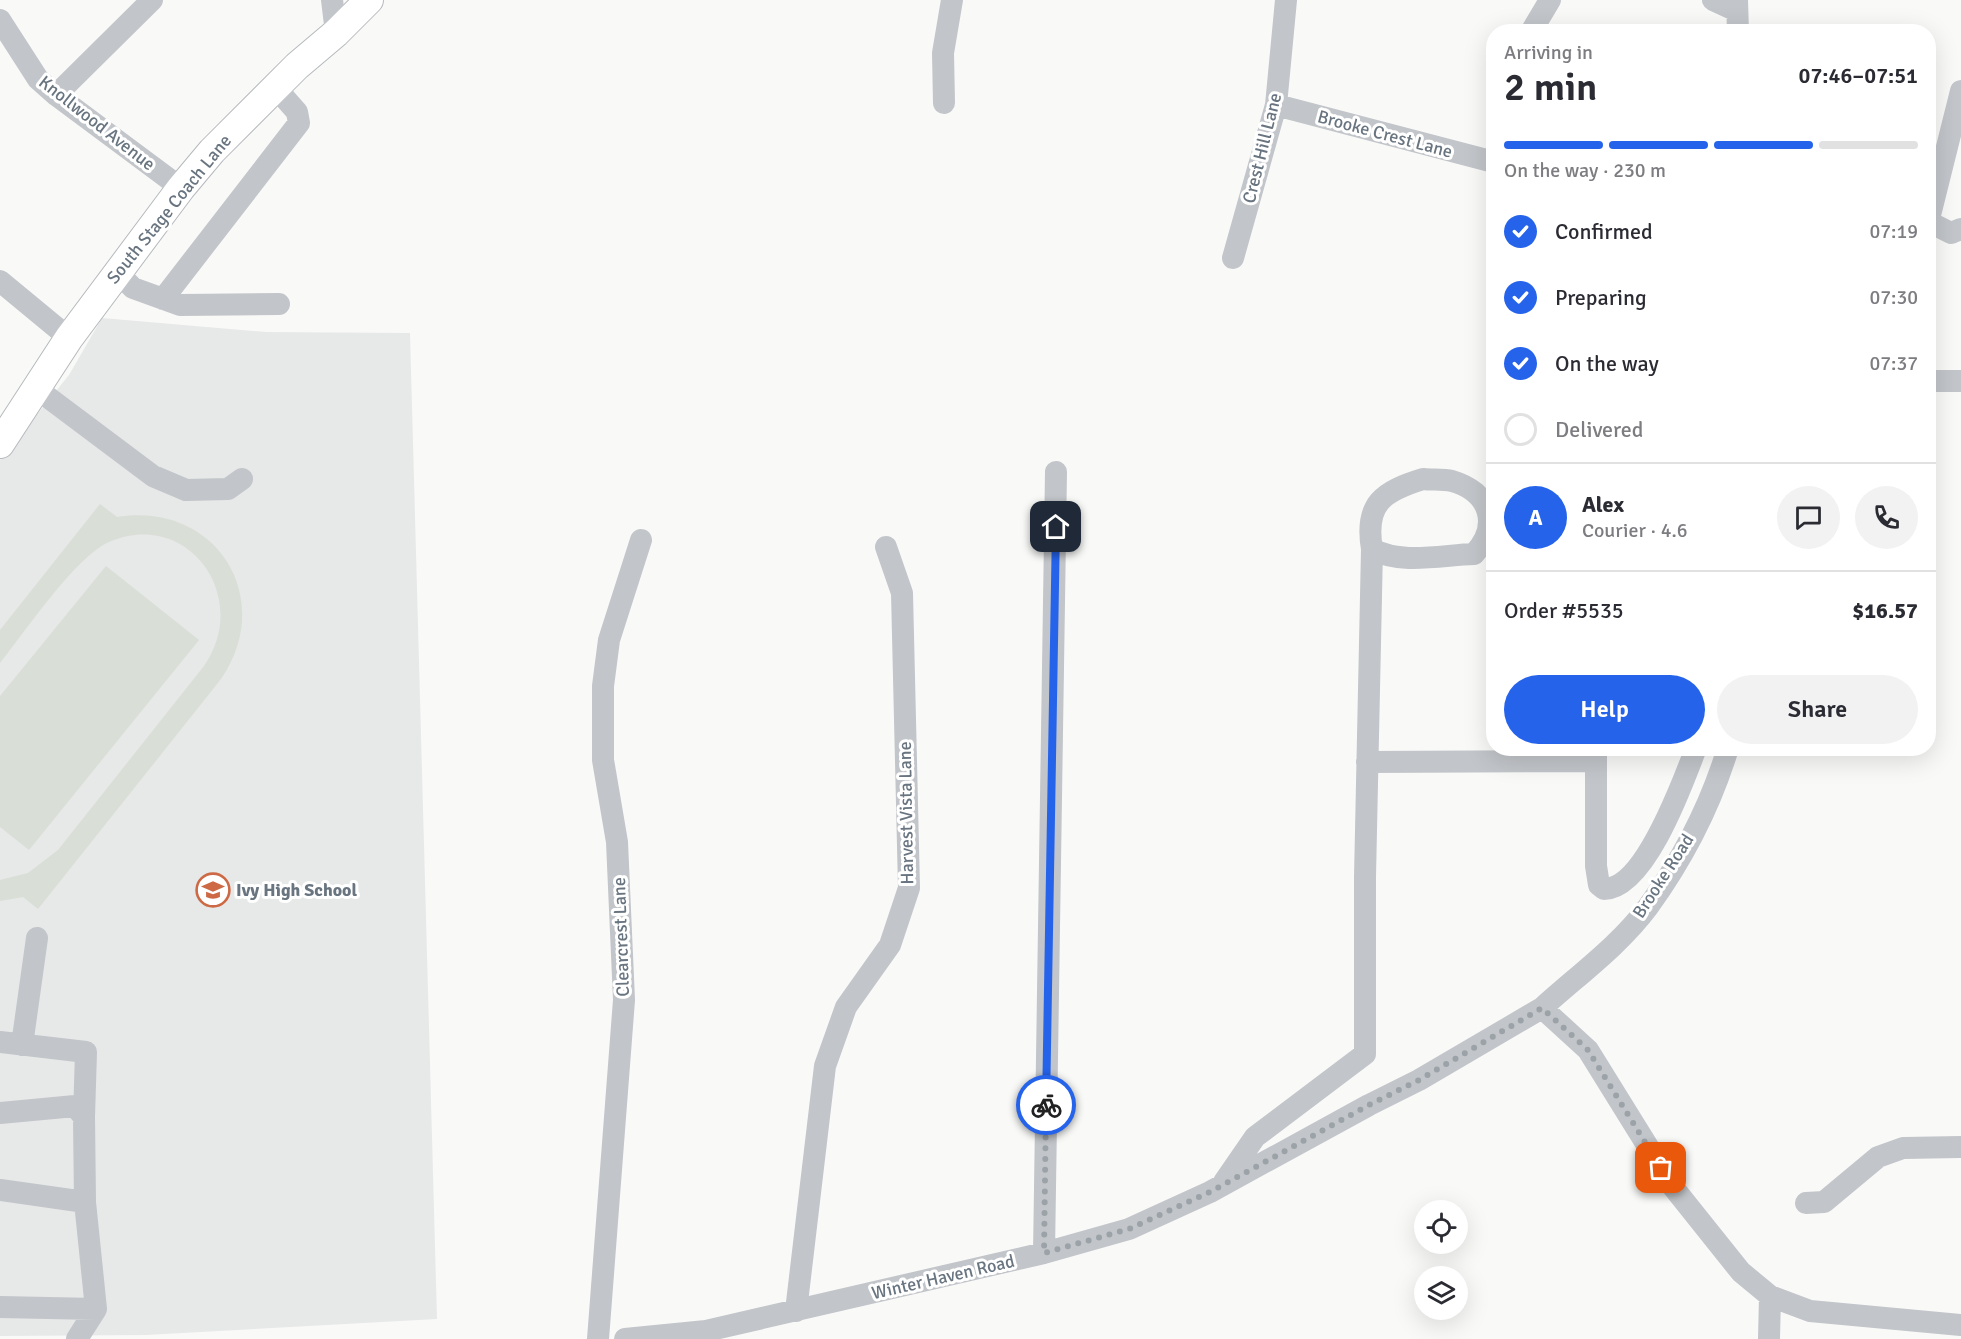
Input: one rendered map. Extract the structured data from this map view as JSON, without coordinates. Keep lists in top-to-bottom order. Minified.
{"streets":{"main road":["South Stage Coach Lane"],"street":["Knollwood Avenue","Brooke Crest Lane","Crest Hill Lane","Harvest Vista Lane","Brooke Road","Clearcrest Lane","Winter Haven Road"]},"crossings":[["Knollwood Avenue","South Stage Coach Lane"],["Brooke Crest Lane","Crest Hill Lane"],["Harvest Vista Lane","Winter Haven Road"],["Brooke Road","Winter Haven Road"]],"places":{"school or university":["Ivy High School"]},"page":{"heading":["2 min","Arriving in","07:46–07:51"],"panel":["Alex","Courier · 4.6","Order #5535","$16.57"],"bar":"On the way · 230 m","list":[["Confirmed","07:19"],["Preparing","07:30"],["On the way","07:37"],"Delivered"],"round":"A","buttons":["Help","Share"]}}
